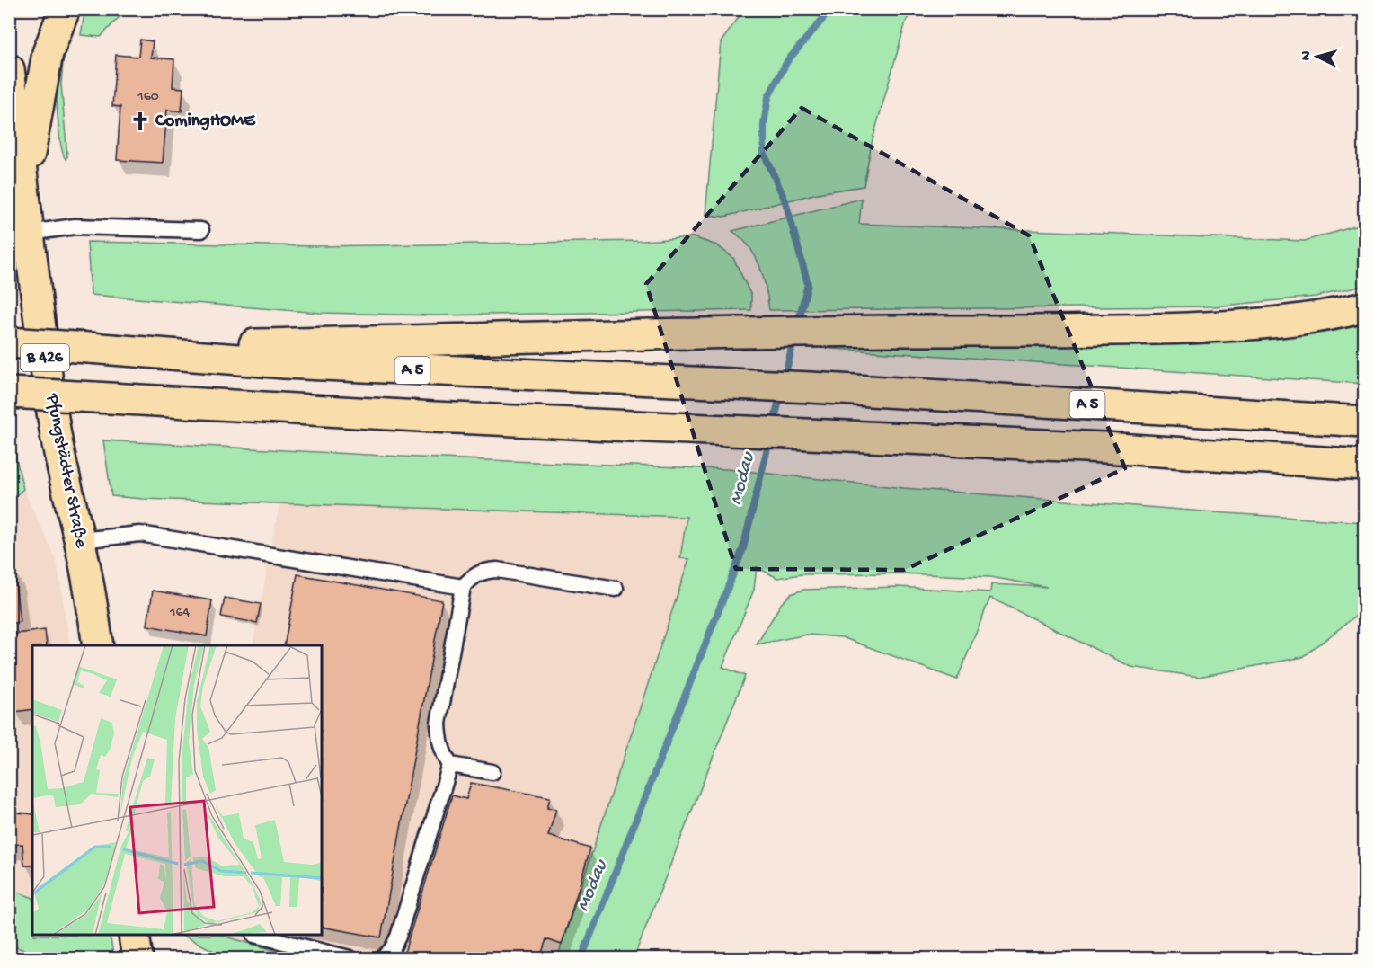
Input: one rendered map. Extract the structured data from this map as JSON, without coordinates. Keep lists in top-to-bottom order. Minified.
{"streets":{"main road":["B 426","A 5","Pfungstädter Straße"]},"crossings":[["B 426","Pfungstädter Straße"]],"water":["Modau"],"places":{"church":["ComingHOME"]},"house_numbers":["160","164"],"north":"left"}
